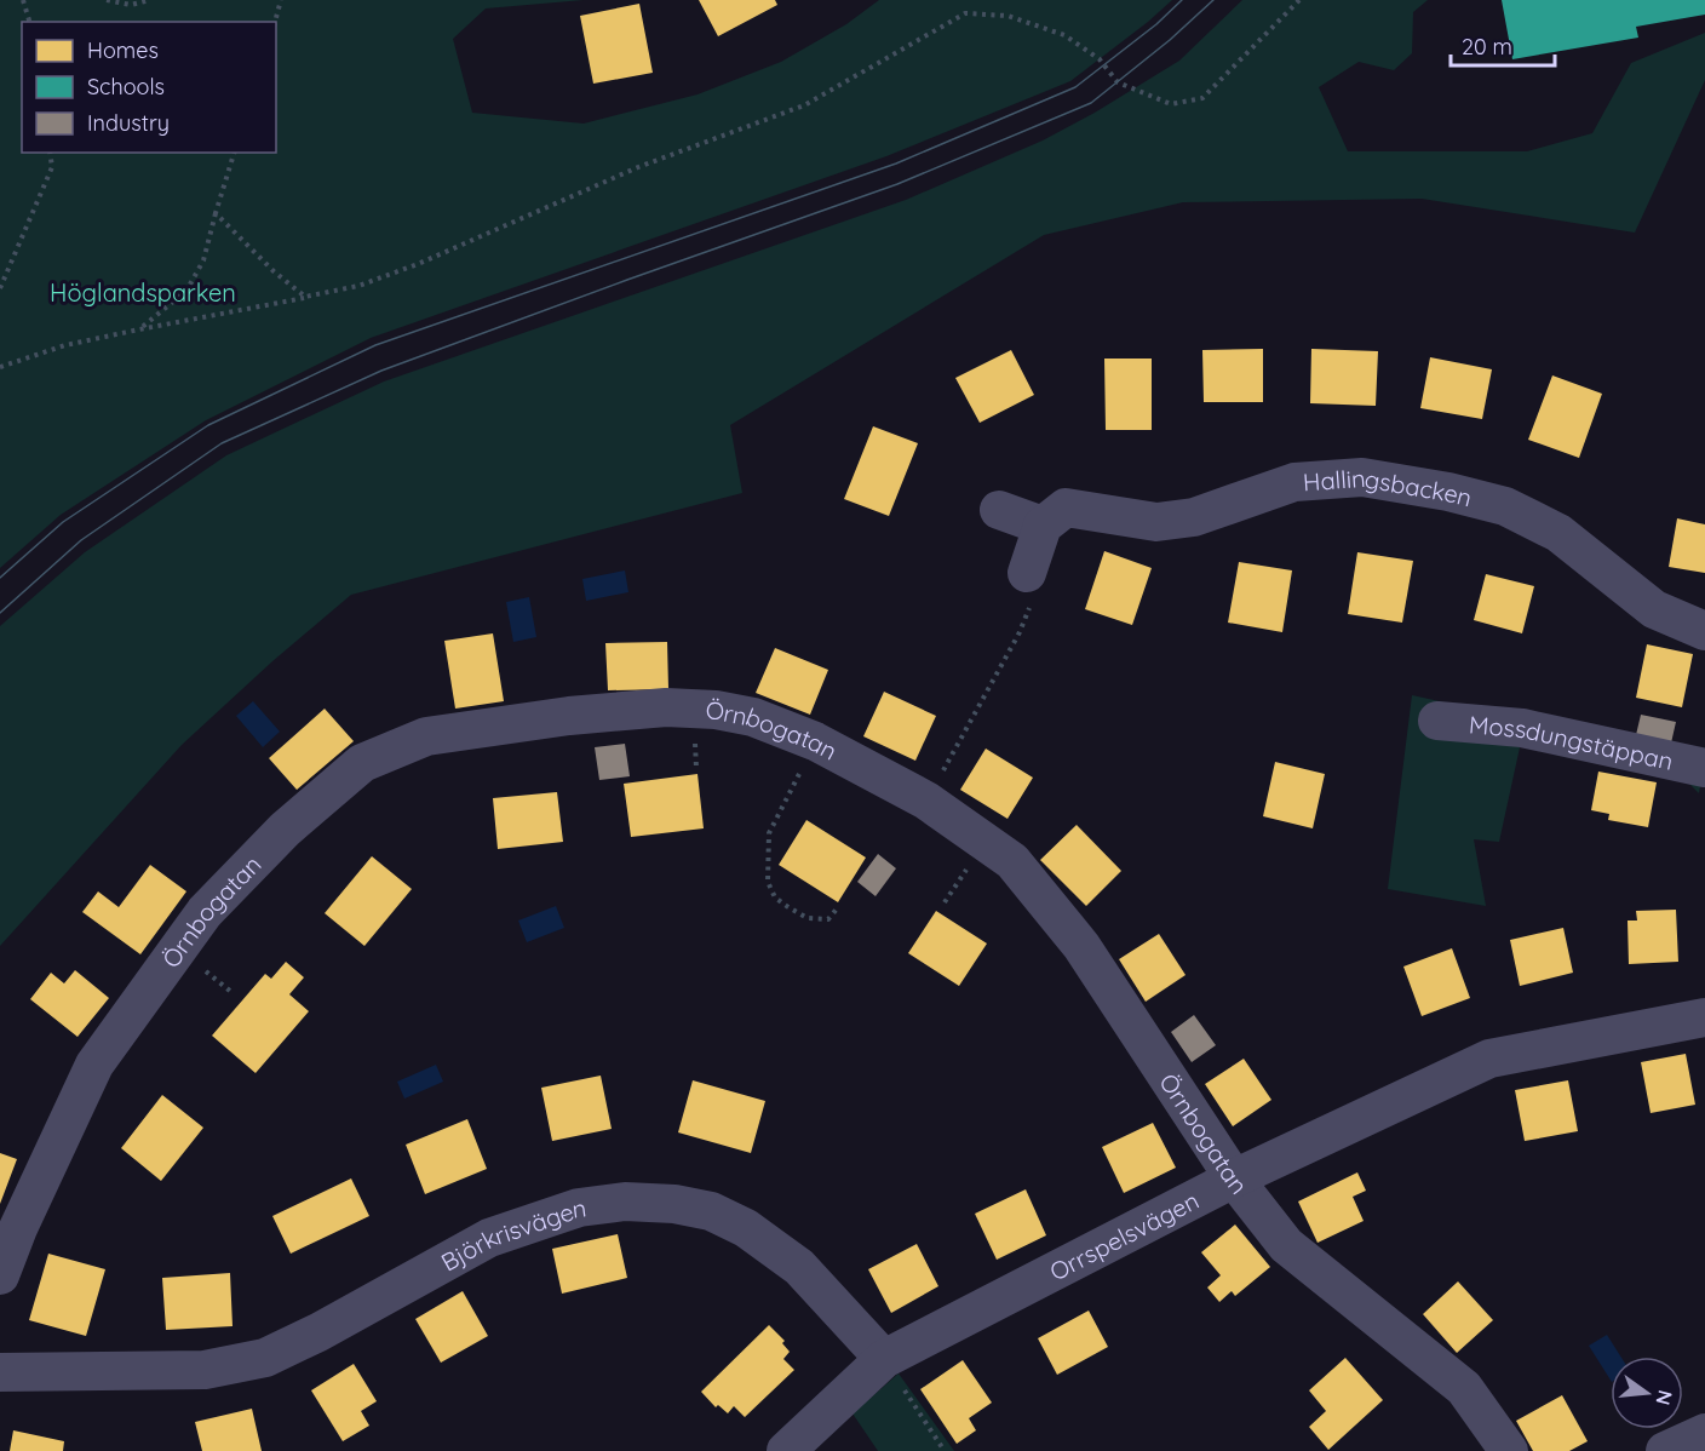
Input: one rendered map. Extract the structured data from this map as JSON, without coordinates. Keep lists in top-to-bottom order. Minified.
{"streets":{"street":["Hallingsbacken","Örnbogatan","Mossdungstäppan","Orrspelsvägen","Björkrisvägen"]},"crossings":[["Örnbogatan","Orrspelsvägen"],["Orrspelsvägen","Björkrisvägen"]],"parks":["Höglandsparken"],"legend":["Homes","Schools","Industry"],"scale_bar":"20 m","north":"right"}
